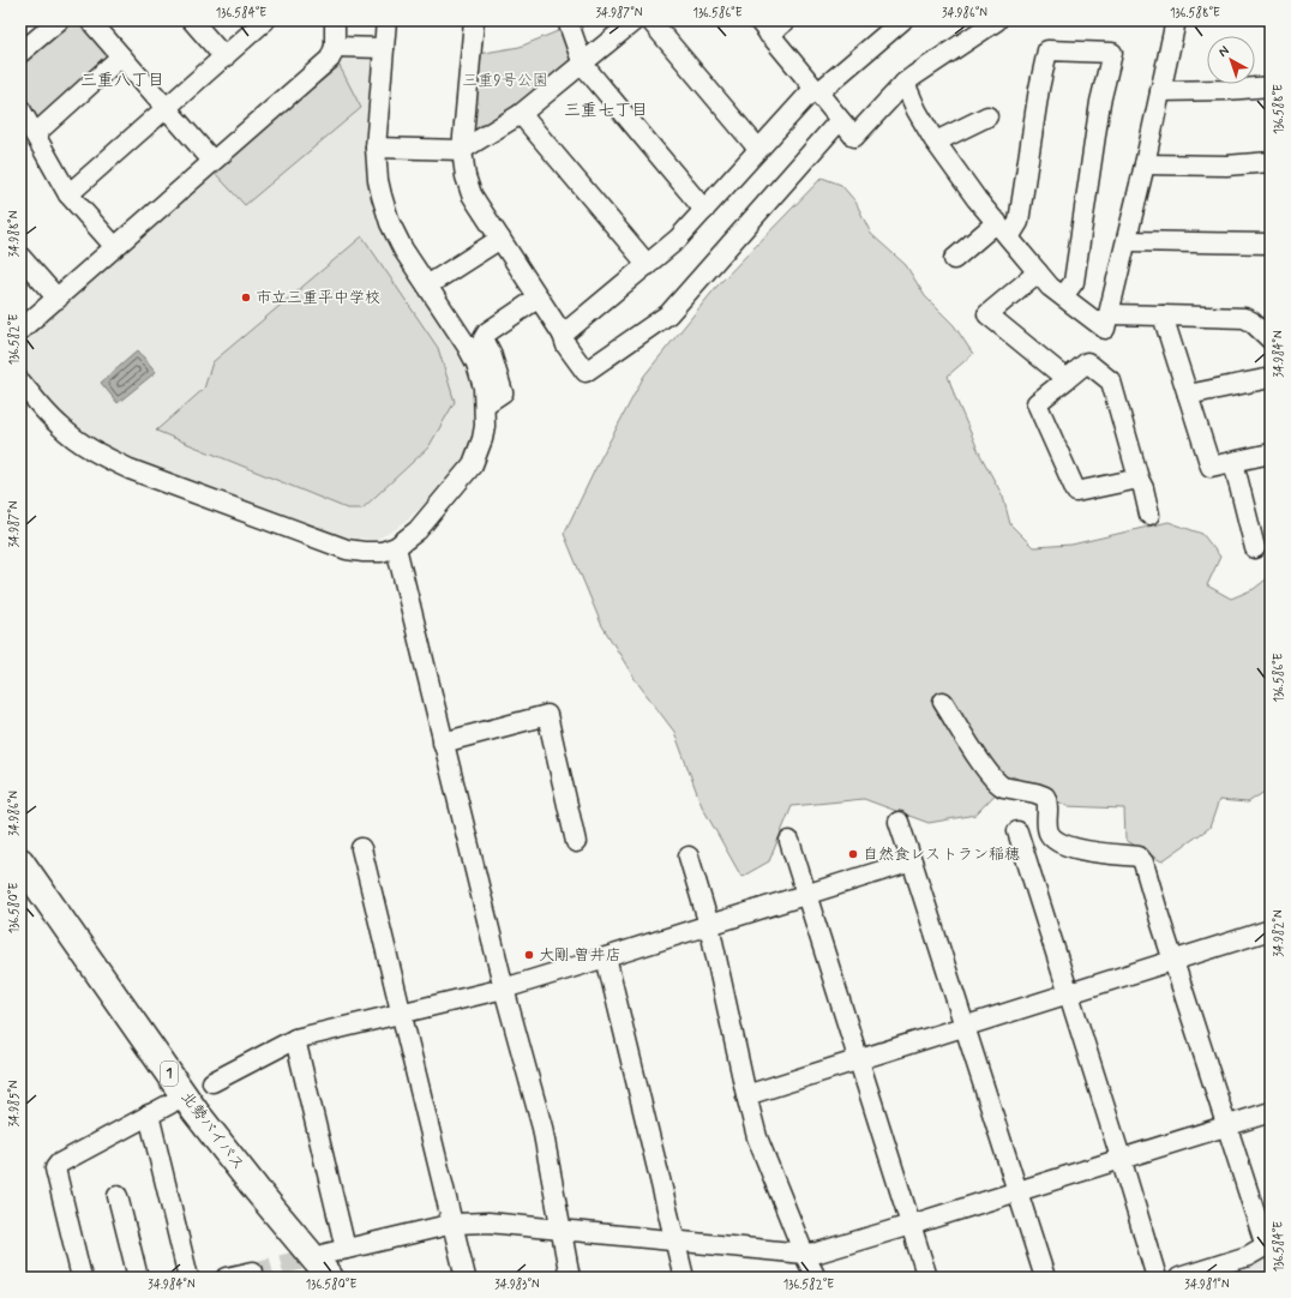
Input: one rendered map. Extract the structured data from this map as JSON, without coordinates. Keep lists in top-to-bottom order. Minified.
{"streets":{"highway":["1","北勢バイパス"]},"districts":["三重八丁目","三重七丁目"],"parks":["三重9号公園"],"places":["市立三重平中学校","自然食レストラン稲穂","大剛 曽井店"],"north":"top left","coordinates":["136.584°E","34.987°N","136.586°E","34.986°N","136.588°E","34.988°N","136.582°E","34.984°N","136.580°E","34.982°N","34.985°N","34.983°N","34.981°N"]}
